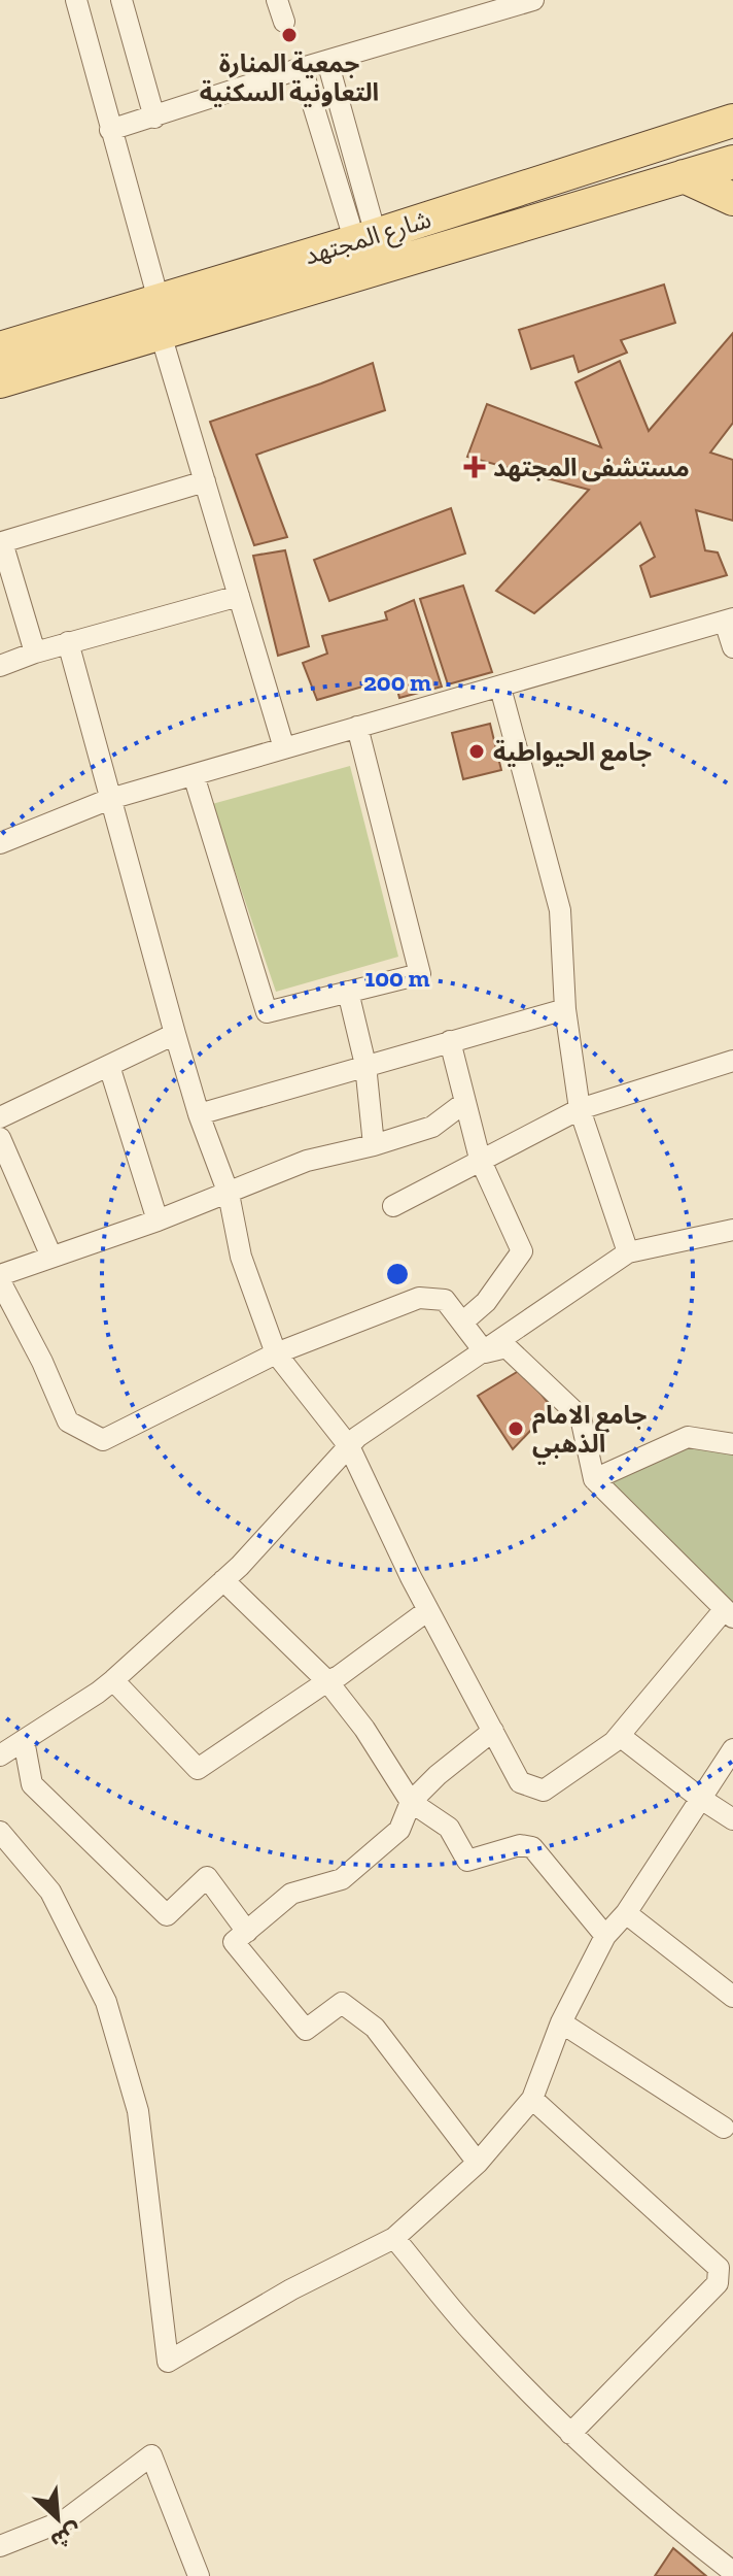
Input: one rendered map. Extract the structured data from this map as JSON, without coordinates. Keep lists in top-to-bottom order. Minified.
{"streets":{"main road":["شارع المجتهد"]},"places":{"other":["جمعية المنارة التعاونية السكنية","جامع الحيواطية","جامع الامام الذهبي"],"health":["مستشفى المجتهد"]},"north":"bottom right","rings":["200 m","100 m"]}
